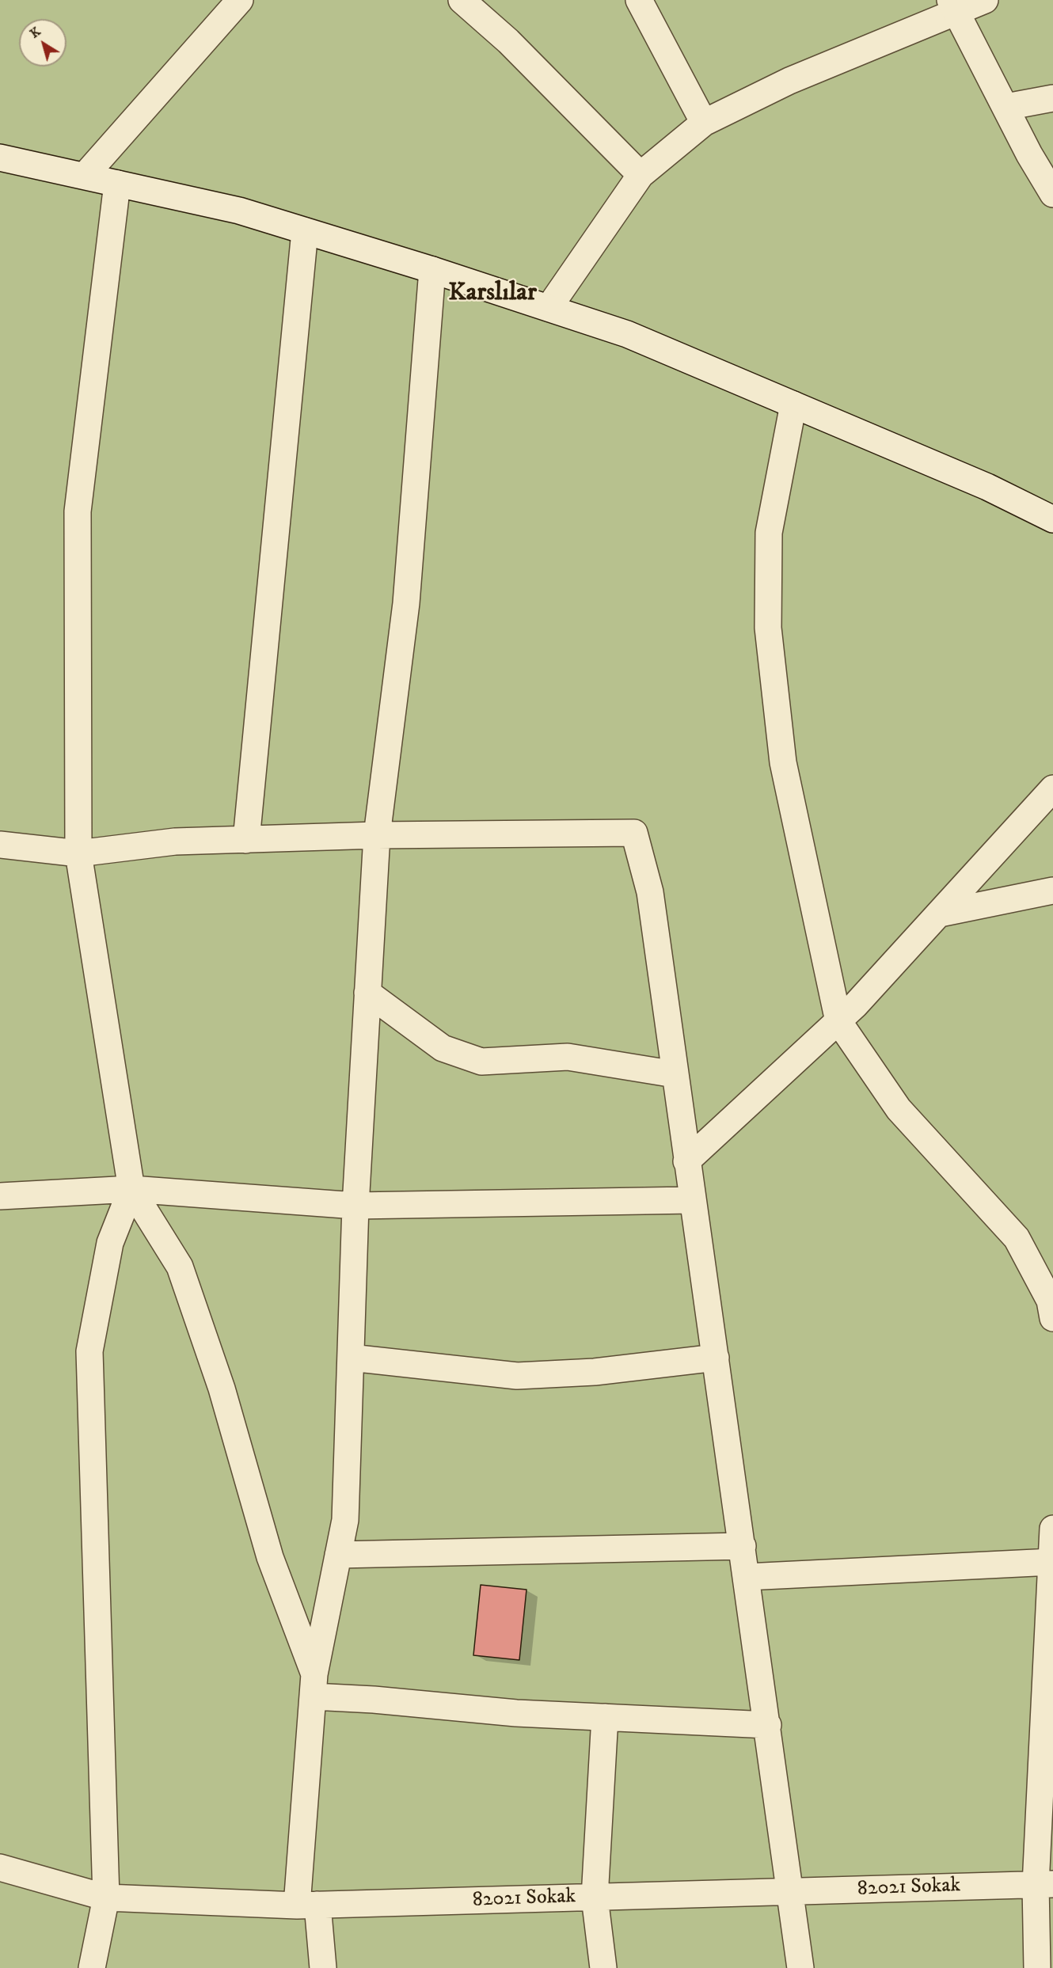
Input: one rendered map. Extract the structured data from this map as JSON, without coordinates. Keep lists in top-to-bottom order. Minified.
{"streets":{"street":["82021 Sokak"]},"districts":["Karslılar"],"north":"top left"}
